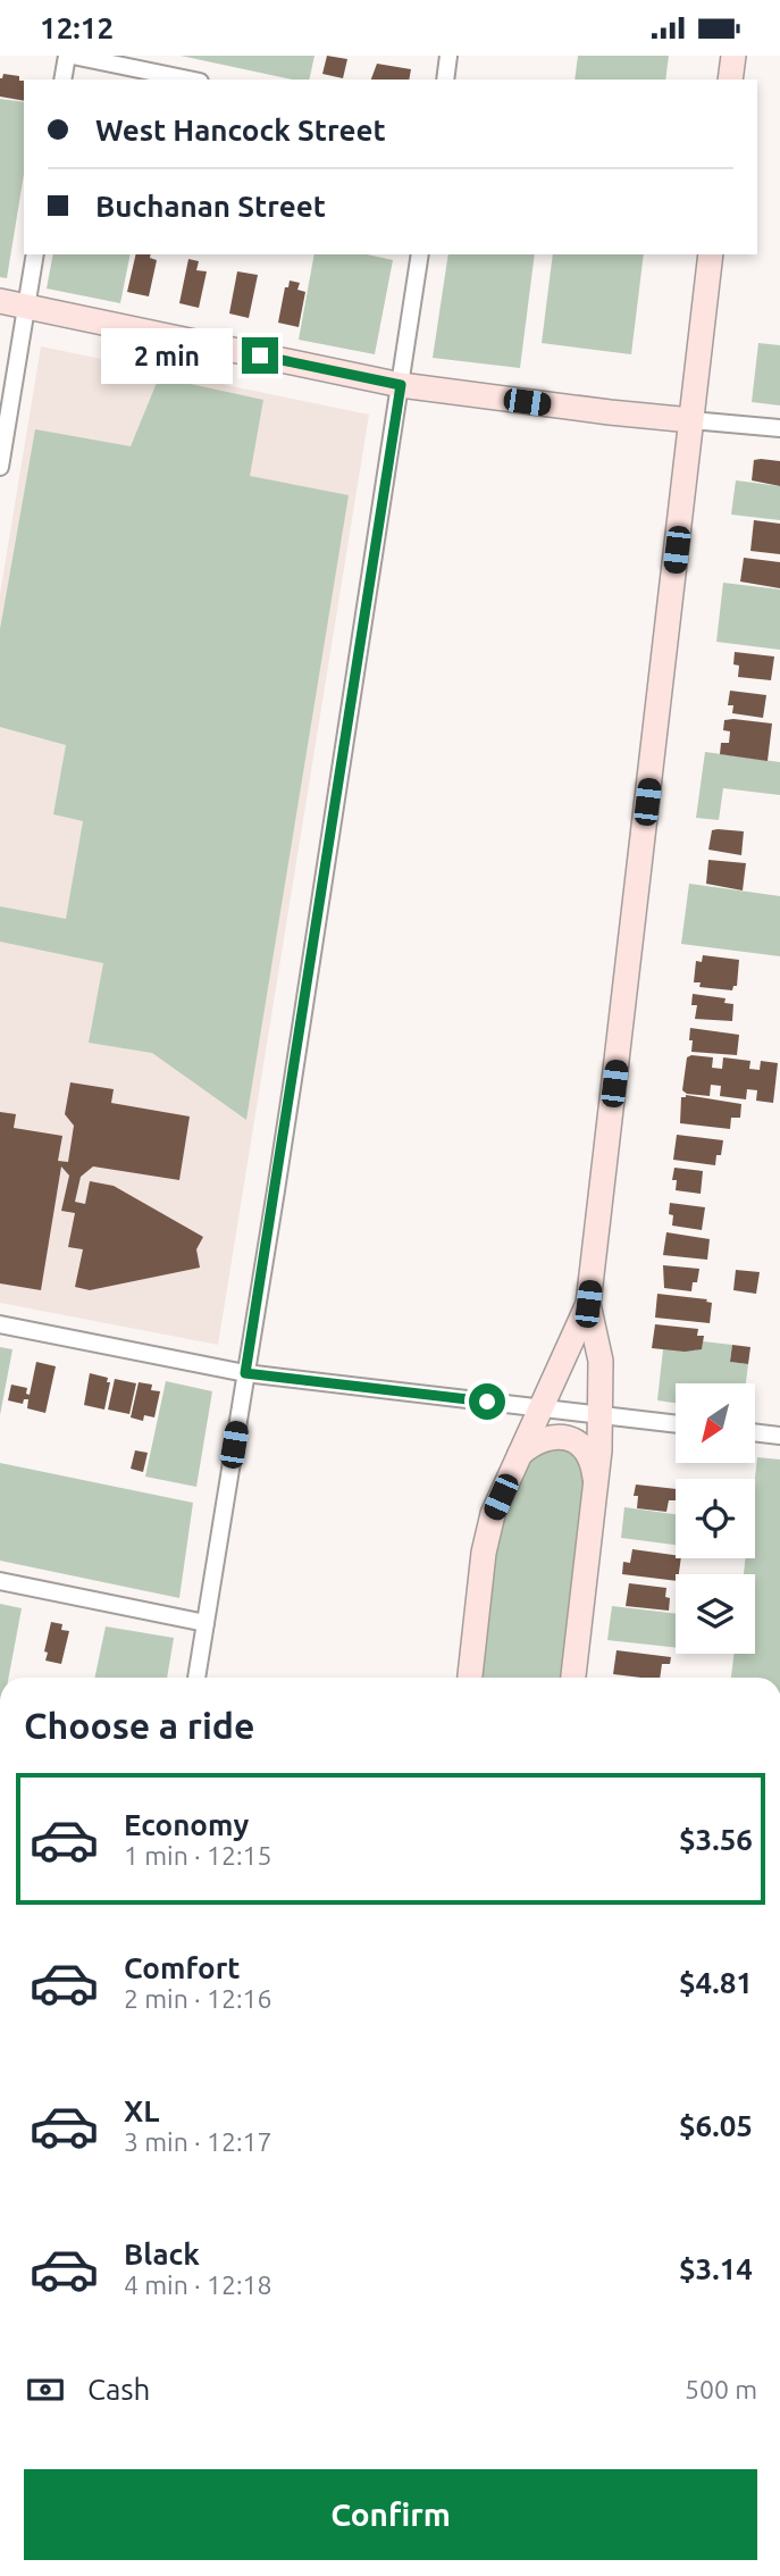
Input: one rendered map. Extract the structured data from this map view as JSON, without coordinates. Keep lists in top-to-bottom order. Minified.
{"north":"bottom left","page":{"status":"12:12","banner":["West Hancock Street","Buchanan Street"],"bubble":"2 min","heading":"Choose a ride","list":[{"name":"Economy","note":"1 min · 12:15","value":"$3.56"},{"name":"Comfort","note":"2 min · 12:16","value":"$4.81"},{"name":"XL","note":"3 min · 12:17","value":"$6.05"},{"name":"Black","note":"4 min · 12:18","value":"$3.14"}],"pay":["Cash","500 m"],"buttons":"Confirm"}}
